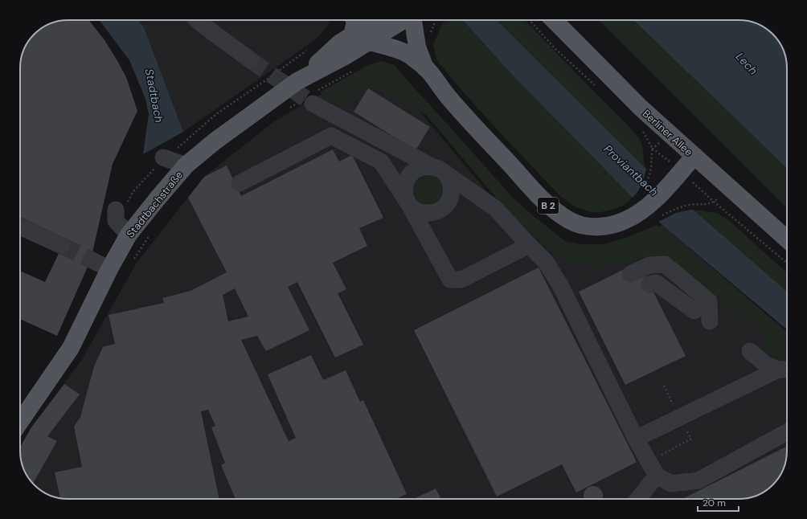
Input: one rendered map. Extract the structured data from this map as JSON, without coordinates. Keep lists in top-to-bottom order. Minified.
{"streets":{"main road":["Berliner Allee","Stadtbachstraße","B 2"]},"crossings":[["Berliner Allee","B 2"]],"water":["Lech","Stadtbach","Proviantbach"],"scale_bar":"20 m"}
